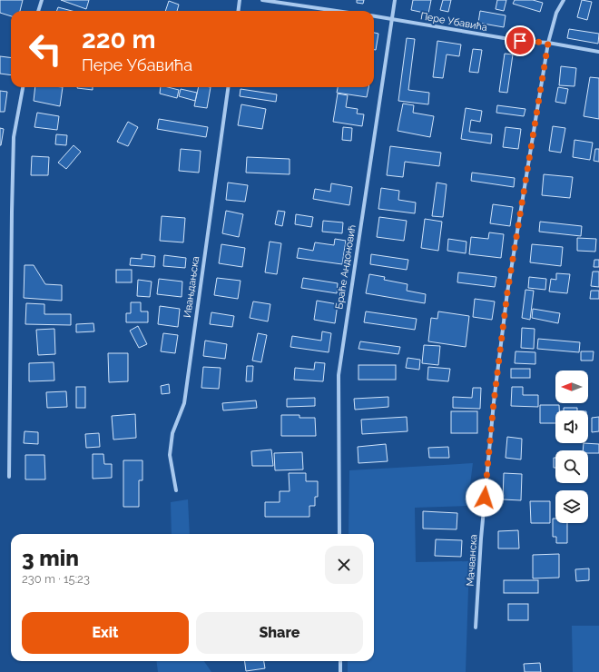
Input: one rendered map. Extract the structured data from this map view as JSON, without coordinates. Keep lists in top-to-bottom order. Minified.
{"streets":{"street":["Пере Убавића","Браће Андоновић","Ивањдањска","Мачванска"]},"crossings":[["Пере Убавића","Браће Андоновић"],["Пере Убавића","Мачванска"]],"north":"left","page":{"turn":["220 m","Пере Убавића"],"heading":["3 min","230 m · 15:23"],"buttons":["Exit","Share"]}}
